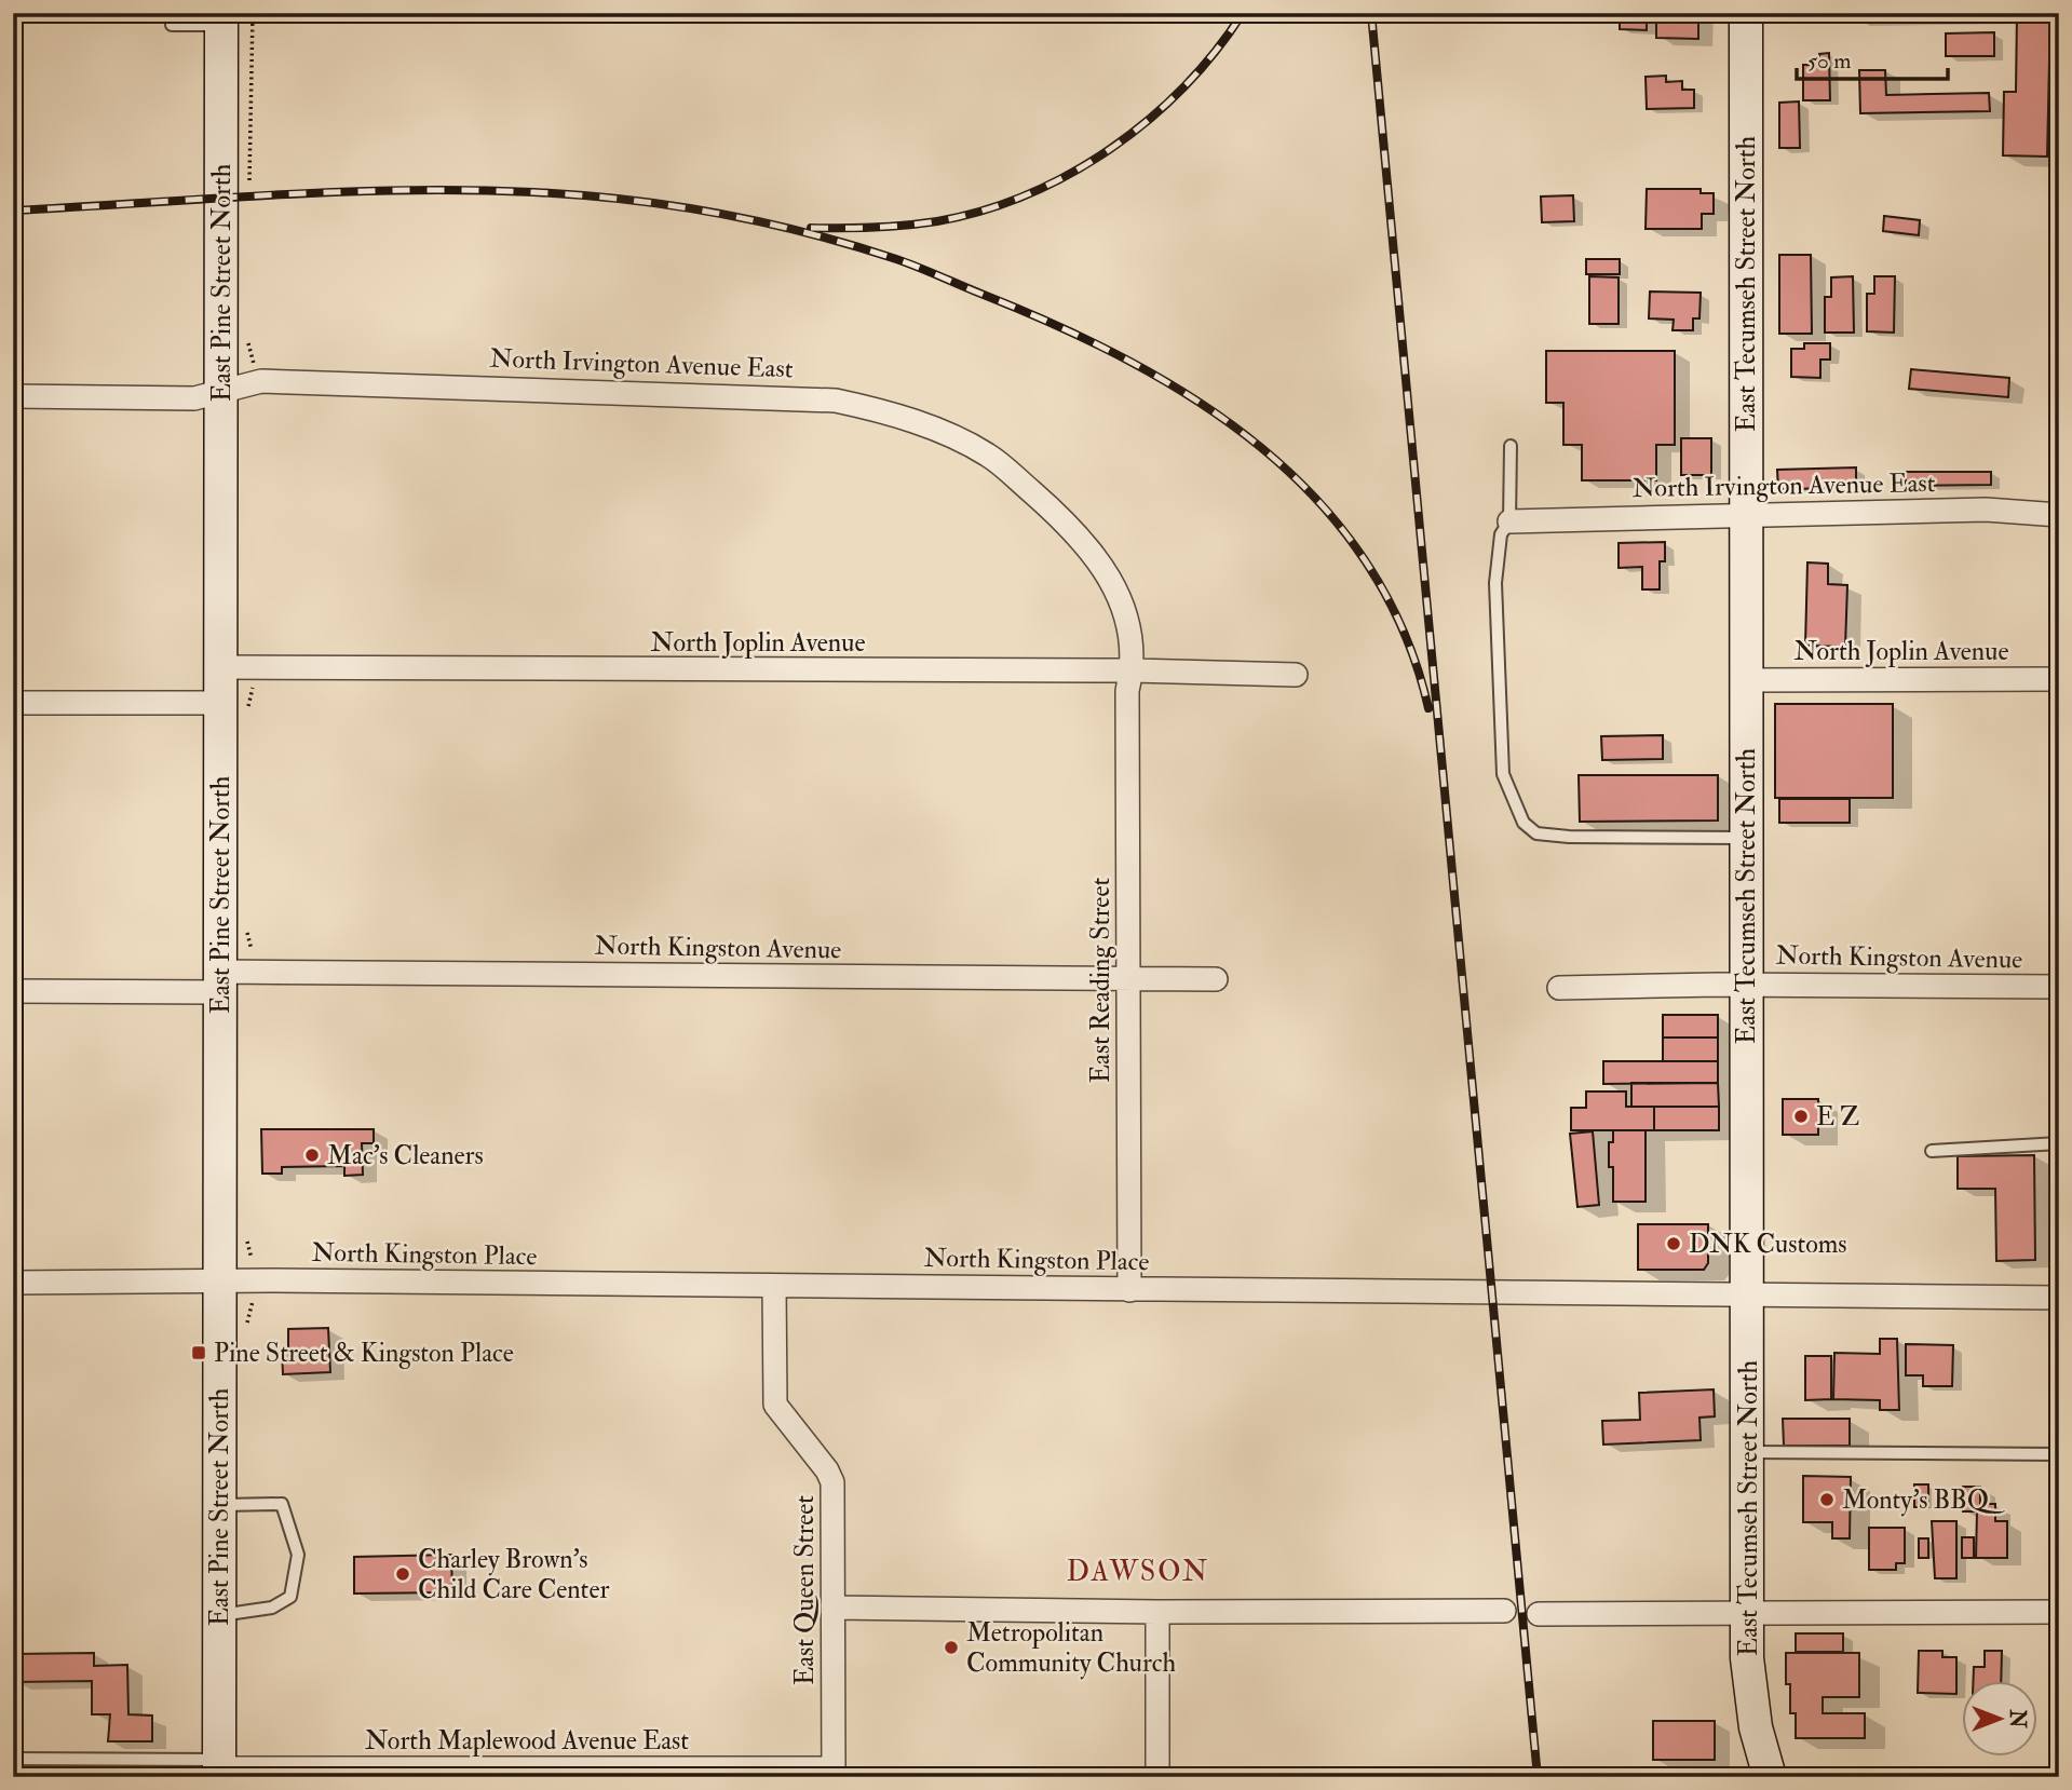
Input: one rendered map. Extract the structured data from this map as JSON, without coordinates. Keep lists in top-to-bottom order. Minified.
{"streets":{"street":["East Pine Street North","East Tecumseh Street North","North Irvington Avenue East","North Joplin Avenue","North Kingston Avenue","East Reading Street","North Kingston Place","East Queen Street","North Maplewood Avenue East"]},"crossings":[["East Pine Street North","North Irvington Avenue East"],["East Pine Street North","North Joplin Avenue"],["East Pine Street North","North Kingston Avenue"],["East Pine Street North","North Kingston Place"],["East Pine Street North","North Maplewood Avenue East"],["East Tecumseh Street North","North Irvington Avenue East"],["East Tecumseh Street North","North Joplin Avenue"],["East Tecumseh Street North","North Kingston Avenue"],["East Tecumseh Street North","North Kingston Place"],["North Irvington Avenue East","North Joplin Avenue"],["North Irvington Avenue East","East Reading Street"],["North Joplin Avenue","East Reading Street"],["North Kingston Avenue","East Reading Street"],["East Reading Street","North Kingston Place"],["North Kingston Place","East Queen Street"],["East Queen Street","North Maplewood Avenue East"]],"districts":["DAWSON"],"places":{"other":["E Z","Mac's Cleaners","DNK Customs","Monty's BBQ","Charley Brown's Child Care Center","Metropolitan Community Church"],"transit":["Pine Street & Kingston Place"]},"scale_bar":"50 m","north":"right"}
